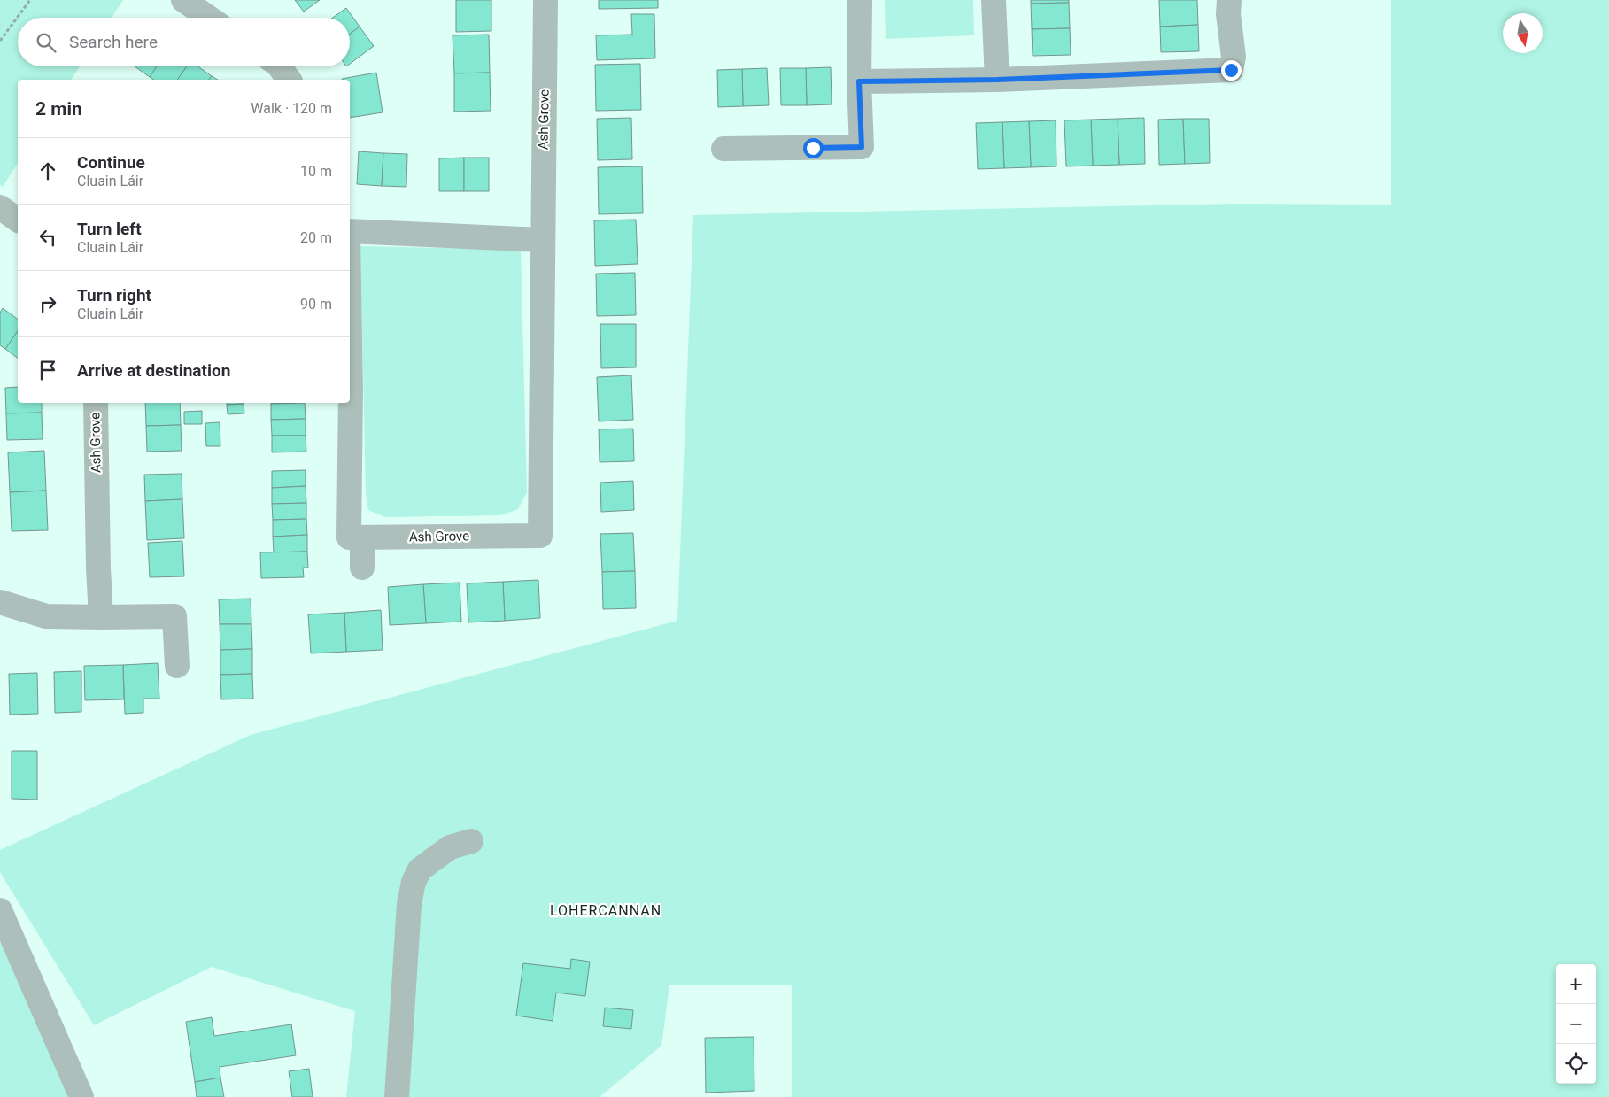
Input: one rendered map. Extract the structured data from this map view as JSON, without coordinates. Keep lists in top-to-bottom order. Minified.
{"streets":{"street":["Ash Grove"]},"districts":["LOHERCANNAN"],"north":"bottom","page":{"search":"Search here","heading":["2 min","Walk · 120 m"],"list":[["Continue","Cluain Láir","10 m"],["Turn left","Cluain Láir","20 m"],["Turn right","Cluain Láir","90 m"],"Arrive at destination"],"map_buttons":["+","−"]}}
